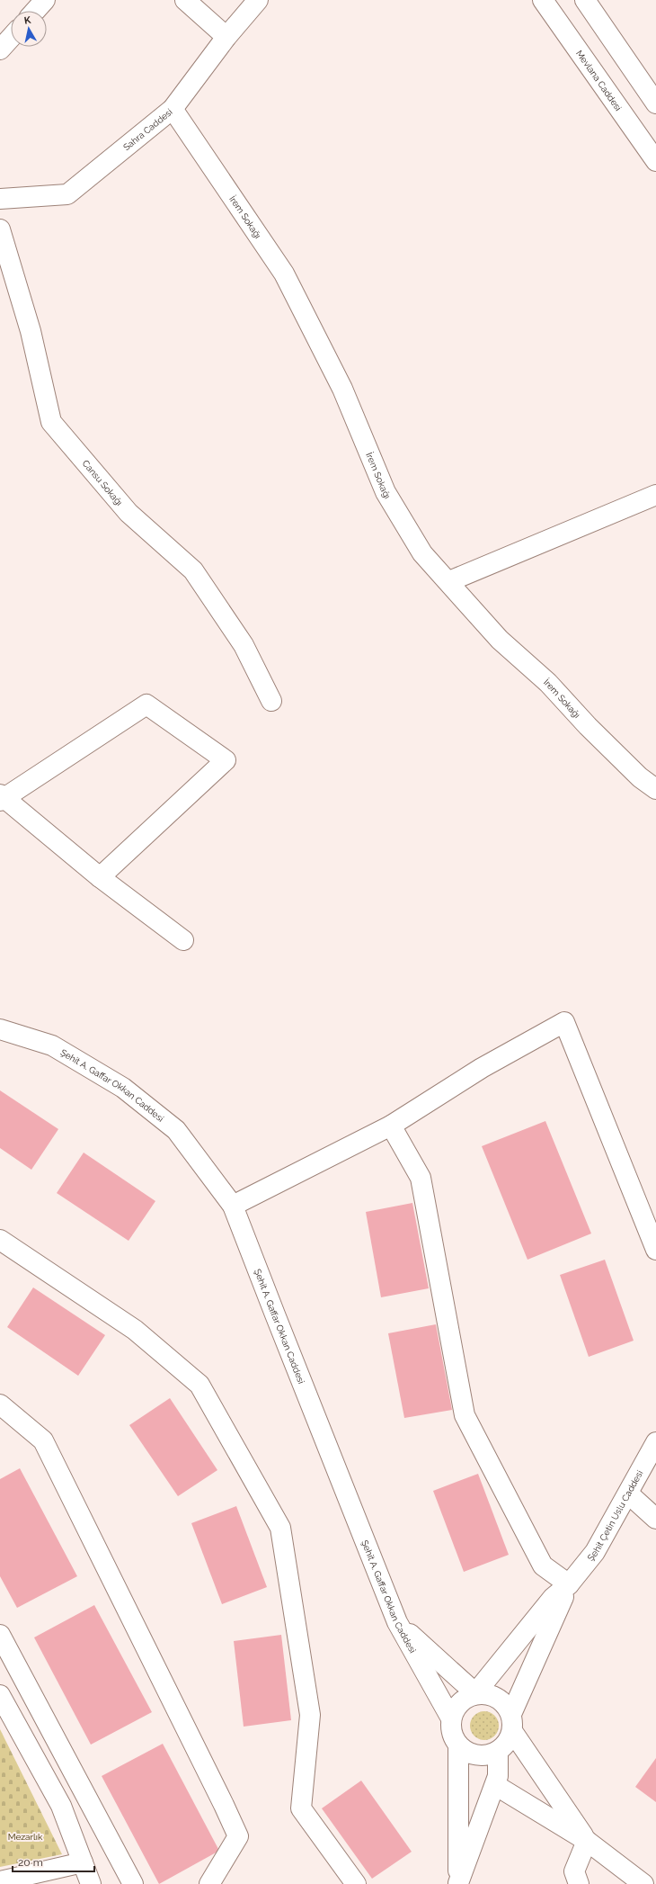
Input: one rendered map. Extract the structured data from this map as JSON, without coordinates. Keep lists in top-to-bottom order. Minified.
{"streets":{"street":["Mevlana Caddesi","Sahra Caddesi","İrem Sokağı","Cansu Sokağı","Şehit A. Gaffar Okkan Caddesi","Şehit Çetin Uslu Caddesi"]},"crossings":[["Sahra Caddesi","İrem Sokağı"]],"parks":["Mezarlık"],"scale_bar":"20 m","north":"top"}
